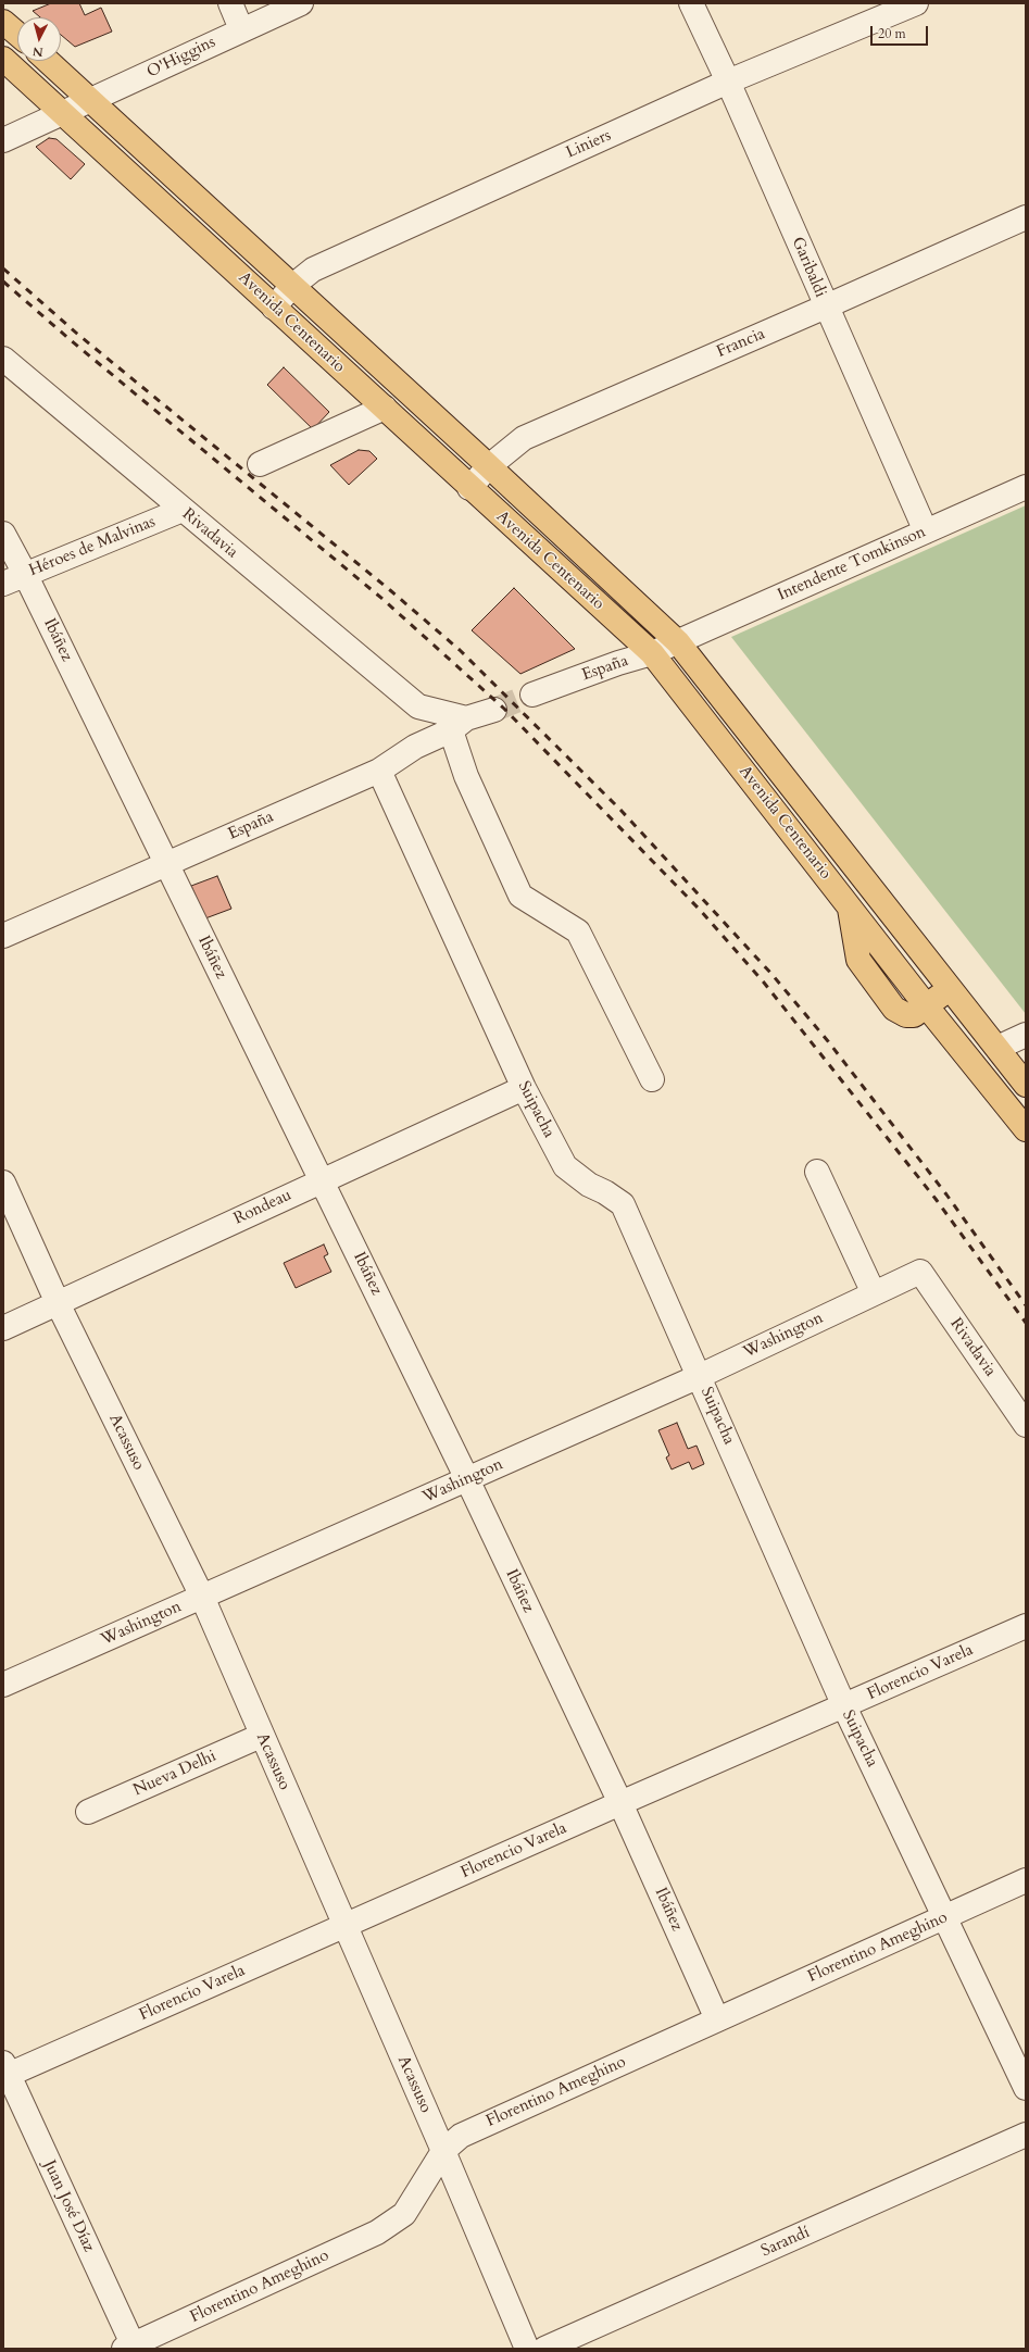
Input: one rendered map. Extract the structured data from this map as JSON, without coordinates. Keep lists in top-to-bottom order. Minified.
{"streets":{"main road":["Avenida Centenario"],"street":["O'Higgins","Liniers","Garibaldi","Francia","Rivadavia","Héroes de Malvinas","Intendente Tomkinson","Ibáñez","España","Suipacha","Rondeau","Washington","Acassuso","Florencio Varela","Nueva Delhi","Florentino Ameghino","Juan José Díaz","Sarandí"]},"crossings":[["O'Higgins","Avenida Centenario"],["Liniers","Garibaldi"],["Liniers","Avenida Centenario"],["Garibaldi","Francia"],["Garibaldi","Intendente Tomkinson"],["Avenida Centenario","Francia"],["Avenida Centenario","Intendente Tomkinson"],["Avenida Centenario","España"],["Rivadavia","Héroes de Malvinas"],["Rivadavia","España"],["Rivadavia","Washington"],["Héroes de Malvinas","Ibáñez"],["Intendente Tomkinson","España"],["Ibáñez","España"],["Ibáñez","Rondeau"],["Ibáñez","Washington"],["Ibáñez","Florencio Varela"],["Ibáñez","Florentino Ameghino"],["España","Suipacha"],["Suipacha","Rondeau"],["Suipacha","Washington"],["Suipacha","Florencio Varela"],["Suipacha","Florentino Ameghino"],["Rondeau","Acassuso"],["Washington","Acassuso"],["Acassuso","Florencio Varela"],["Acassuso","Nueva Delhi"],["Acassuso","Florentino Ameghino"],["Florencio Varela","Juan José Díaz"],["Florentino Ameghino","Juan José Díaz"]],"scale_bar":"20 m","north":"bottom"}
